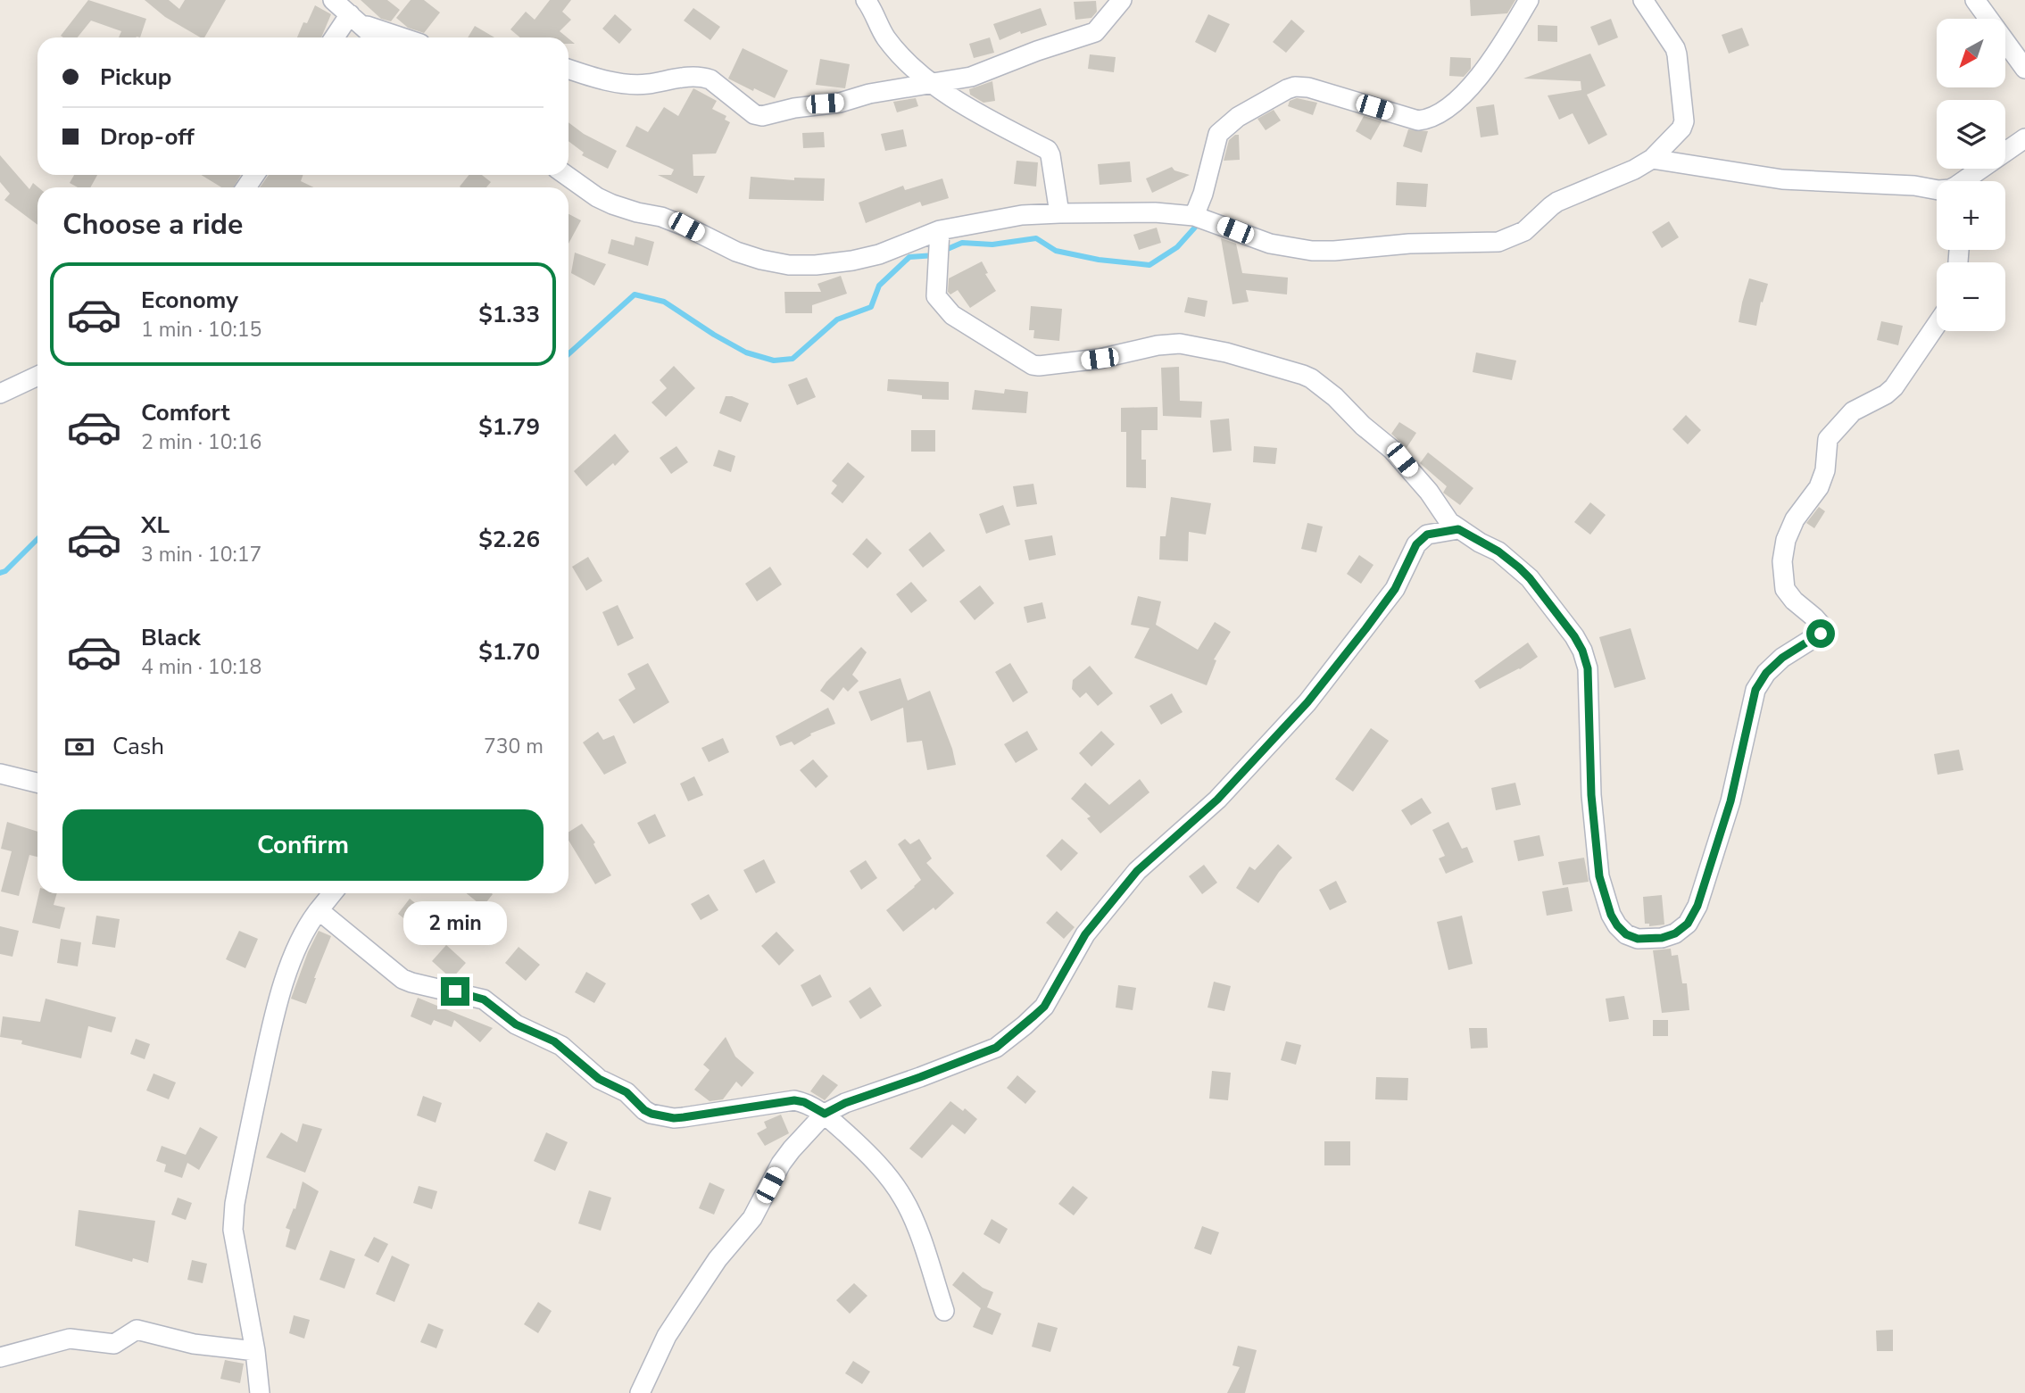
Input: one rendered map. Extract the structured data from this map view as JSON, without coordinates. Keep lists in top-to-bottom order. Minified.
{"north":"bottom left","page":{"map_buttons":["+","−"],"banner":["Pickup","Drop-off"],"heading":"Choose a ride","list":[{"name":"Economy","note":"1 min · 10:15","value":"$1.33"},{"name":"Comfort","note":"2 min · 10:16","value":"$1.79"},{"name":"XL","note":"3 min · 10:17","value":"$2.26"},{"name":"Black","note":"4 min · 10:18","value":"$1.70"}],"pay":["Cash","730 m"],"buttons":"Confirm","bubble":"2 min"}}
